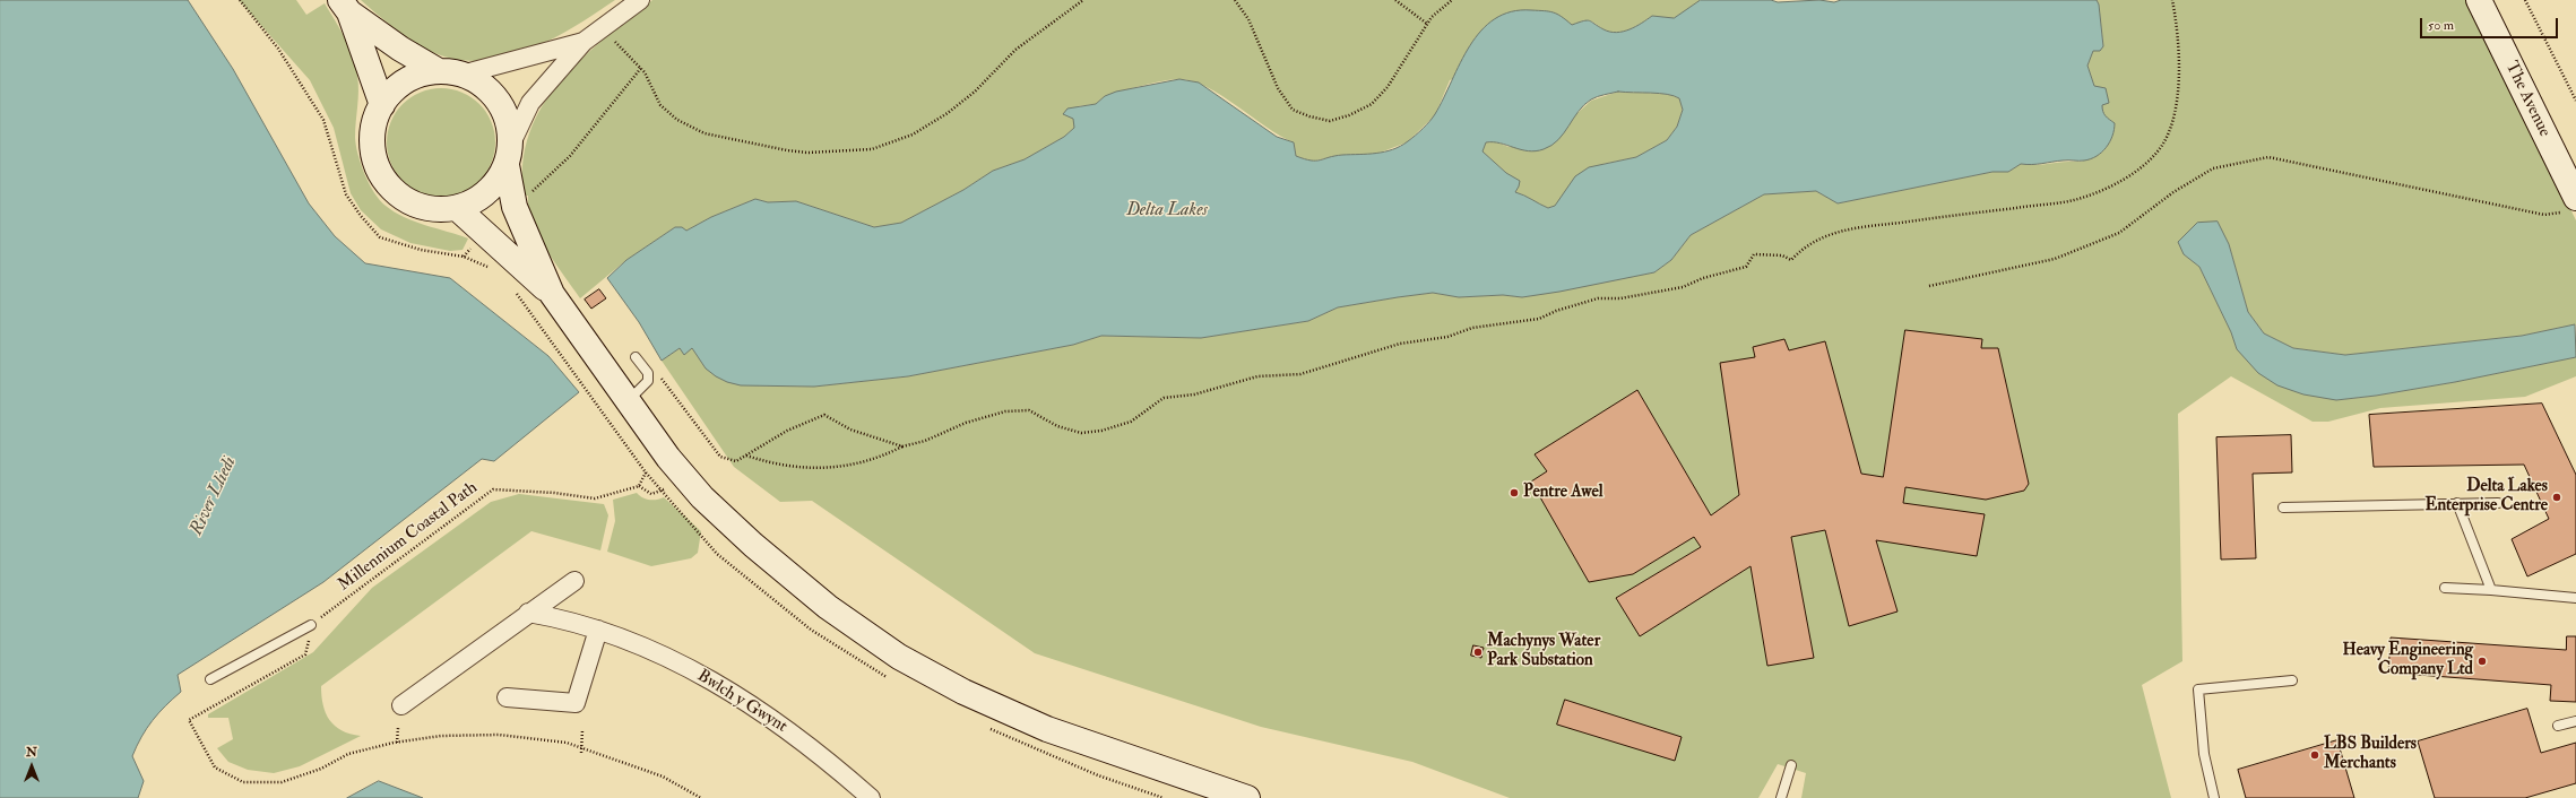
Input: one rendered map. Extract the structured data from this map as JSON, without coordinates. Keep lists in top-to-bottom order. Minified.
{"streets":{"main road":["The Avenue"],"street":["Bwlch y Gwynt"],"path":["Millennium Coastal Path"]},"water":["Delta Lakes","River Lliedi"],"places":["Pentre Awel","Delta Lakes Enterprise Centre","Machynys Water Park Substation","Heavy Engineering Company Ltd","LBS Builders Merchants"],"scale_bar":"50 m","north":"top"}
